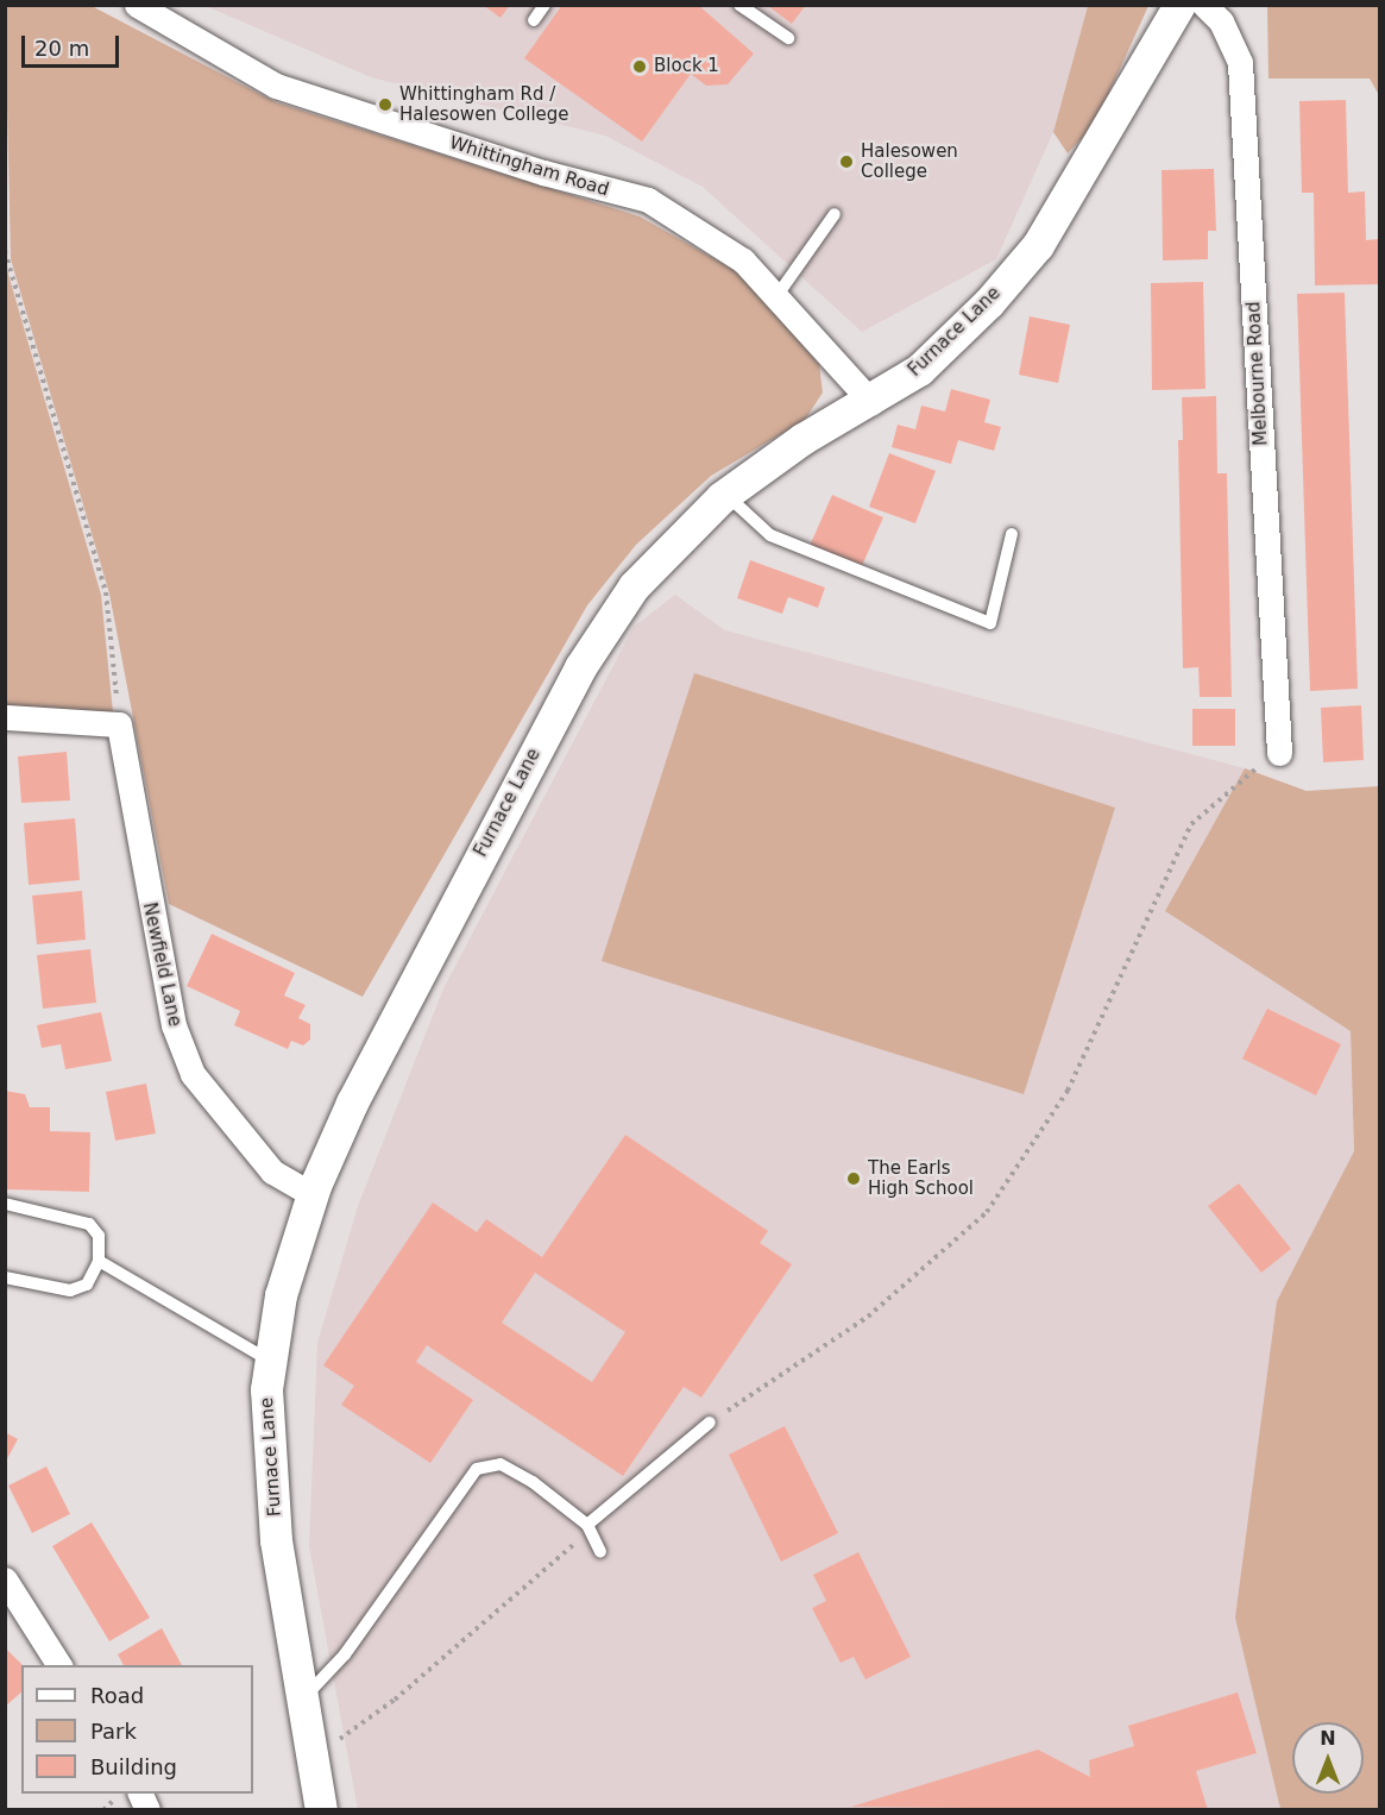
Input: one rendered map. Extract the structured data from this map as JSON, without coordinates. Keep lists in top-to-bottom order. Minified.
{"streets":{"street":["Whittingham Road","Furnace Lane","Melbourne Road","Newfield Lane"]},"crossings":[["Whittingham Road","Furnace Lane"],["Furnace Lane","Newfield Lane"]],"places":["Block 1","Whittingham Rd / Halesowen College","Halesowen College","The Earls High School"],"legend":["Road","Park","Building"],"scale_bar":"20 m","north":"top"}
